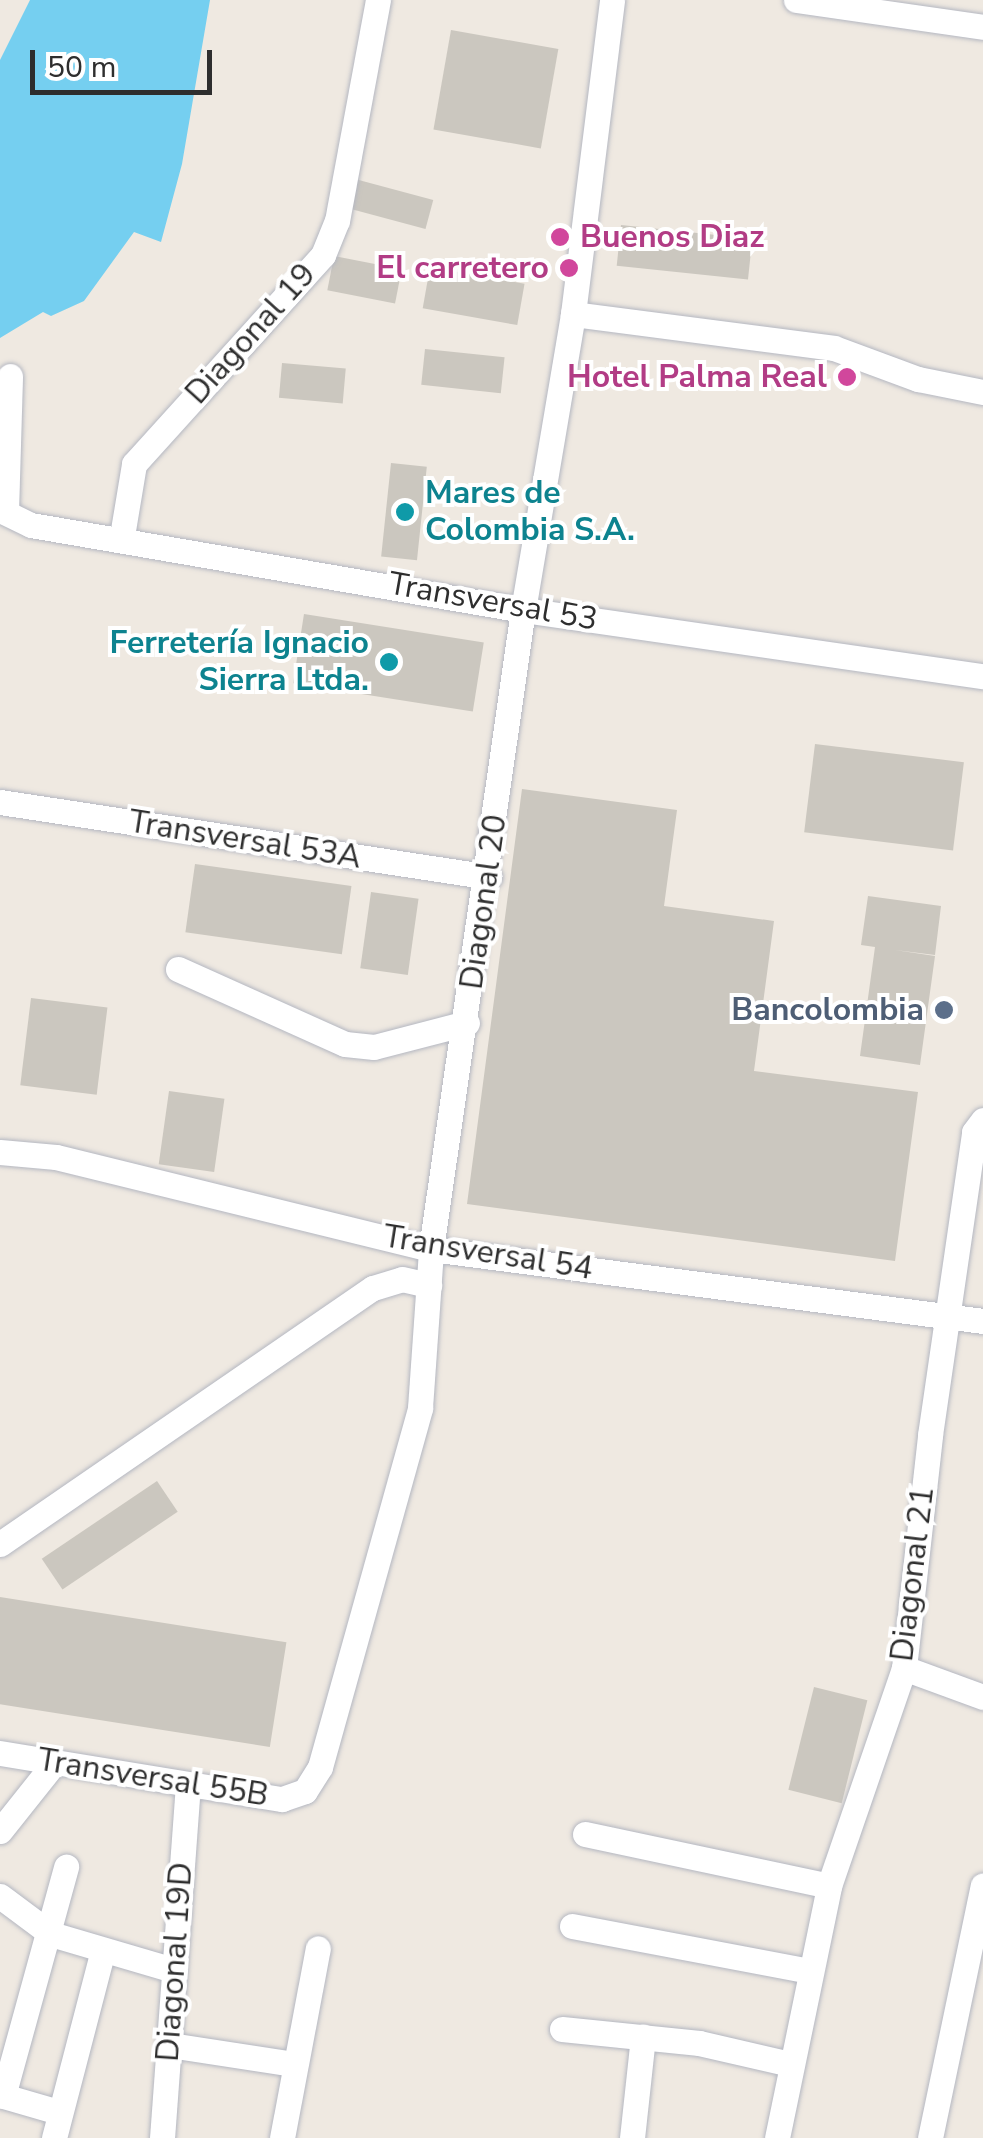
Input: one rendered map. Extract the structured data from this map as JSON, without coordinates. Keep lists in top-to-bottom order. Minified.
{"streets":{"street":["Diagonal 19","Transversal 53","Transversal 53A","Diagonal 20","Transversal 54","Diagonal 21","Transversal 55B","Diagonal 19D"]},"crossings":[["Diagonal 19","Transversal 53"],["Transversal 53","Diagonal 20"],["Transversal 53A","Diagonal 20"],["Diagonal 20","Transversal 54"],["Diagonal 20","Transversal 55B"],["Transversal 54","Diagonal 21"],["Transversal 55B","Diagonal 19D"]],"places":["Buenos Diaz","El carretero","Hotel Palma Real","Mares de Colombia S.A.","Ferretería Ignacio Sierra Ltda.","Bancolombia"],"scale_bar":"50 m"}
